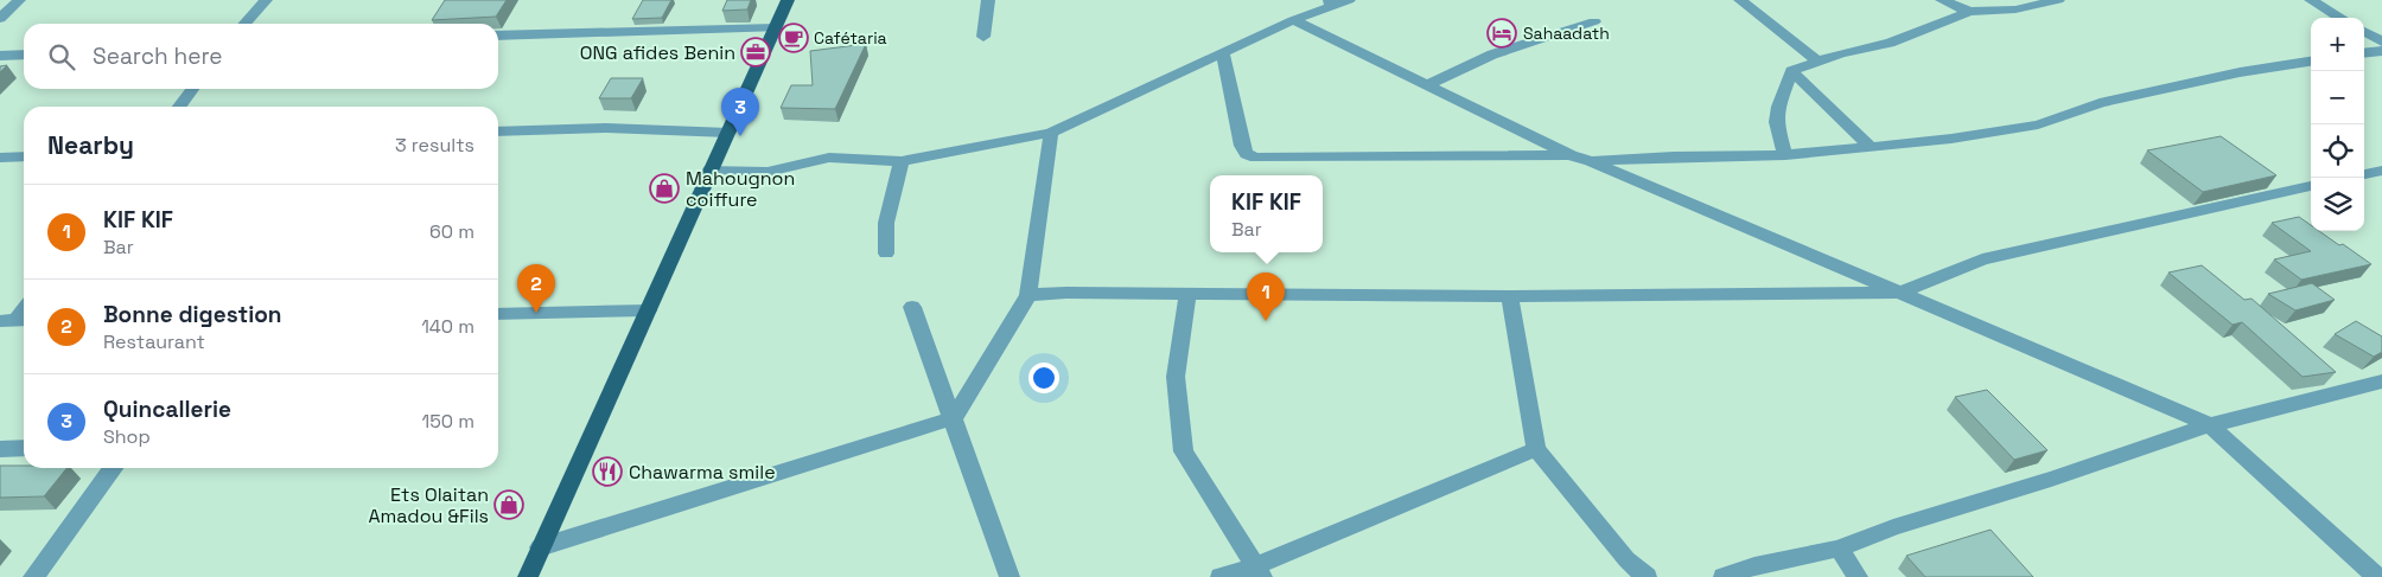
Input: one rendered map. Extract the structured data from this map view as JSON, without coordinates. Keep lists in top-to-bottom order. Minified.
{"places":{"hotel":["Sahaadath"],"cafe":["Cafétaria"],"office":["ONG afides Benin"],"shop":["Mahougnon coiffure","Ets Olaitan Amadou &Fils"],"restaurant":["Chawarma smile"]},"page":{"map_buttons":["+","−"],"search":"Search here","pins":["3","2","1"],"heading":["Nearby","3 results"],"popup":["KIF KIF","Bar"],"list":[{"mark":"1","name":"KIF KIF","note":"Bar","value":"60 m"},{"mark":"2","name":"Bonne digestion","note":"Restaurant","value":"140 m"},{"mark":"3","name":"Quincallerie","note":"Shop","value":"150 m"}]}}
